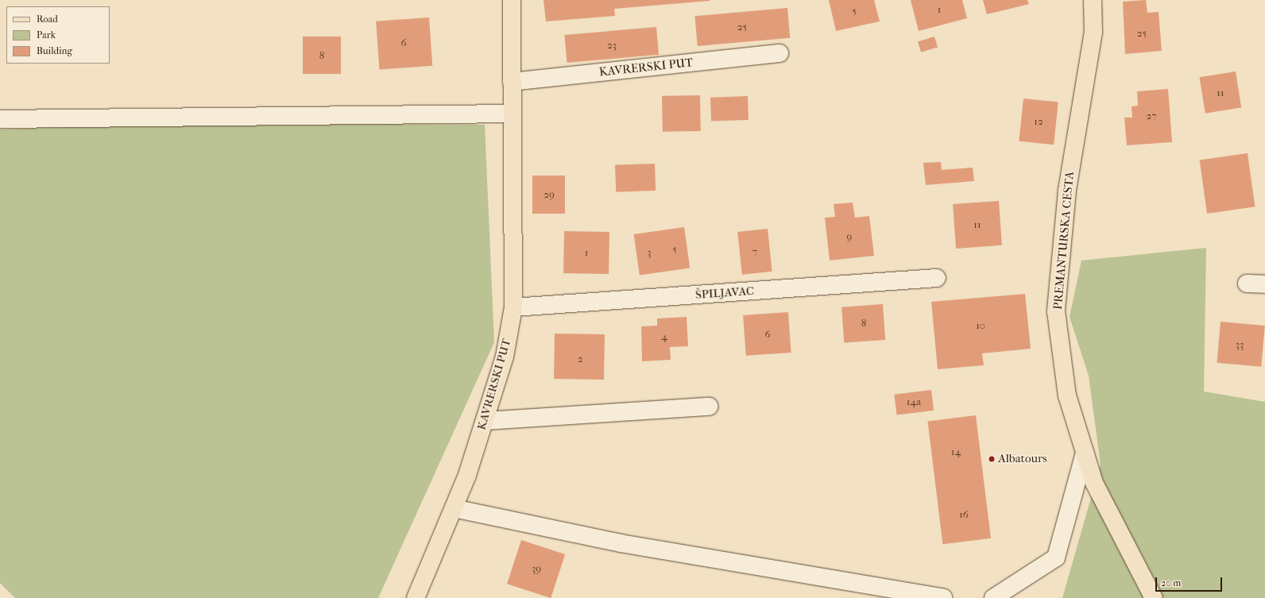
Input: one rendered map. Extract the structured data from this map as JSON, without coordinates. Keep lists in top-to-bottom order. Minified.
{"streets":{"main road":["KAVRERSKI PUT","PREMANTURSKA CESTA"],"street":["ŠPILJAVAC"]},"crossings":[["KAVRERSKI PUT","ŠPILJAVAC"]],"places":["Albatours"],"house_numbers":["1","5","25","25","6","23","8","11","27","12","29","11","9","5","7","1","3","8","10","6","4","33","2","14a","14","16","39"],"legend":["Road","Park","Building"],"scale_bar":"20 m"}
